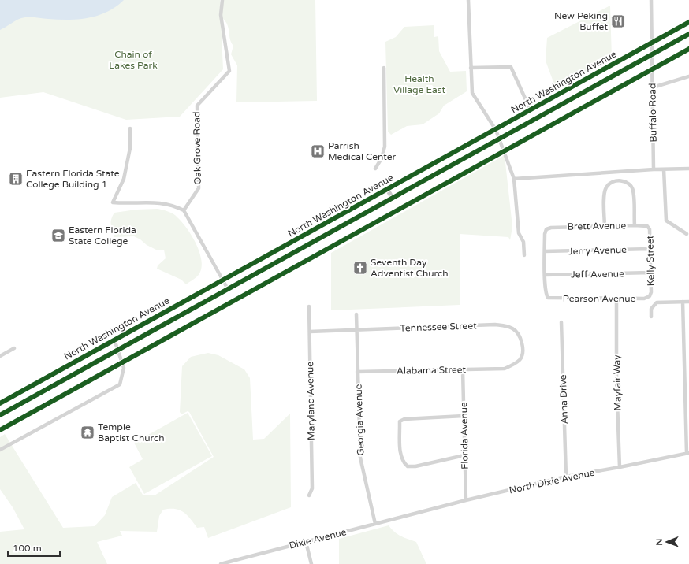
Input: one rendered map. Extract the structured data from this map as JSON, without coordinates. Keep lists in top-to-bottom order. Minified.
{"streets":{"main road":["North Washington Avenue"],"street":["Buffalo Road","Oak Grove Road","Brett Avenue","Jerry Avenue","Kelly Street","Jeff Avenue","Pearson Avenue","Tennessee Street","Alabama Street","Mayfair Way","Anna Drive","Maryland Avenue","Georgia Avenue","Florida Avenue","North Dixie Avenue","Dixie Avenue"]},"crossings":[["North Washington Avenue","Buffalo Road"],["Brett Avenue","Jerry Avenue"],["Brett Avenue","Kelly Street"],["Jerry Avenue","Kelly Street"],["Kelly Street","Jeff Avenue"],["Kelly Street","Pearson Avenue"],["Jeff Avenue","Pearson Avenue"],["Pearson Avenue","Mayfair Way"],["Tennessee Street","Alabama Street"],["Tennessee Street","Maryland Avenue"],["Tennessee Street","Georgia Avenue"],["Alabama Street","Georgia Avenue"],["Alabama Street","Florida Avenue"],["Mayfair Way","North Dixie Avenue"],["Anna Drive","North Dixie Avenue"],["Georgia Avenue","Dixie Avenue"],["Florida Avenue","North Dixie Avenue"],["North Dixie Avenue","Dixie Avenue"]],"parks":["Chain of Lakes Park","Health Village East"],"places":{"restaurant":["New Peking Buffet"],"hospital":["Parrish Medical Center"],"building":["Eastern Florida State College Building 1"],"school or university":["Eastern Florida State College"],"church":["Seventh Day Adventist Church"],"temple":["Temple Baptist Church"]},"scale_bar":"100 m","north":"left"}
